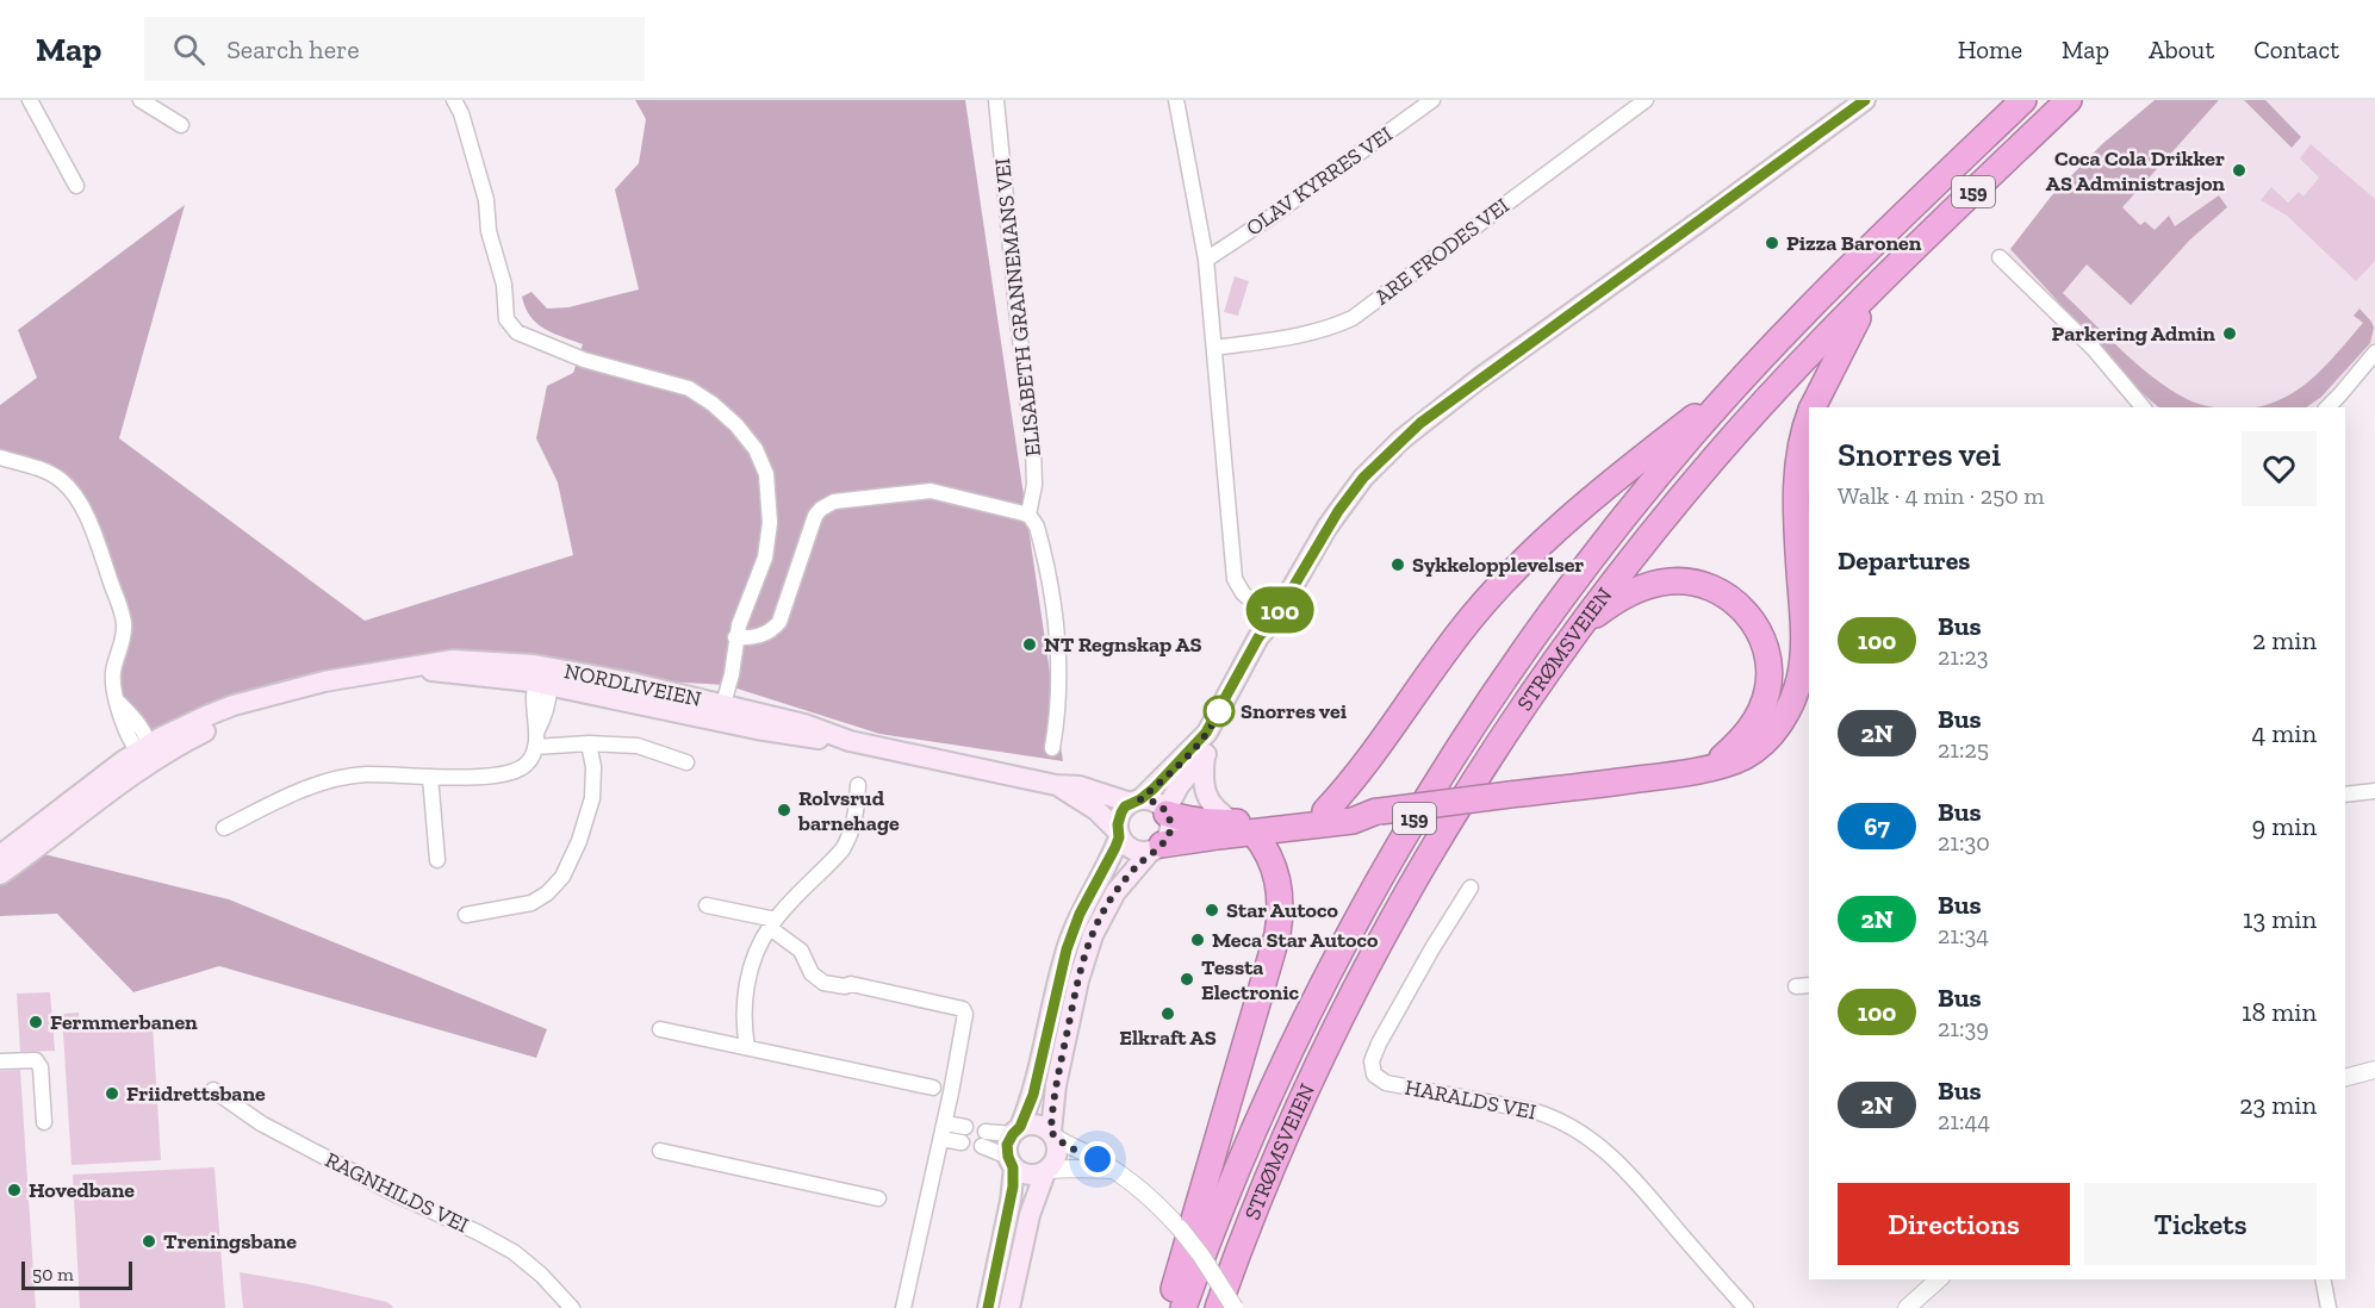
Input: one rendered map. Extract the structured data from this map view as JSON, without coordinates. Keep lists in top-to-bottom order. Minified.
{"streets":{"highway":["159","STRØMSVEIEN"],"main road":["NORDLIVEIEN"],"street":["OLAV KYRRES VEI","ARE FRODES VEI","ELISABETH GRANNEMANS VEI","HARALDS VEI","RAGNHILDS VEI"]},"places":["Coca Cola Drikker AS Administrasjon","Pizza Baronen","Parkering Admin","Sykkelopplevelser","NT Regnskap AS","Snorres vei","Rolvsrud barnehage","Star Autoco","Meca Star Autoco","Tessta Electronic","Elkraft AS","Fermmerbanen","Friidrettsbane","Hovedbane","Treningsbane"],"lines":["bus line 100"],"scale_bar":"50 m","page":{"header":"Map","search":"Search here","nav":["Home","Map","About","Contact"],"on_map":"100","heading":[["Snorres vei","Walk · 4 min · 250 m"],"Departures"],"list":[{"mark":"100","name":"Bus","note":"21:23","value":"2 min"},{"mark":"2N","name":"Bus","note":"21:25","value":"4 min"},{"mark":"67","name":"Bus","note":"21:30","value":"9 min"},{"mark":"2N","name":"Bus","note":"21:34","value":"13 min"},{"mark":"100","name":"Bus","note":"21:39","value":"18 min"},{"mark":"2N","name":"Bus","note":"21:44","value":"23 min"}],"buttons":["Directions","Tickets"],"scale":"50 m"}}
